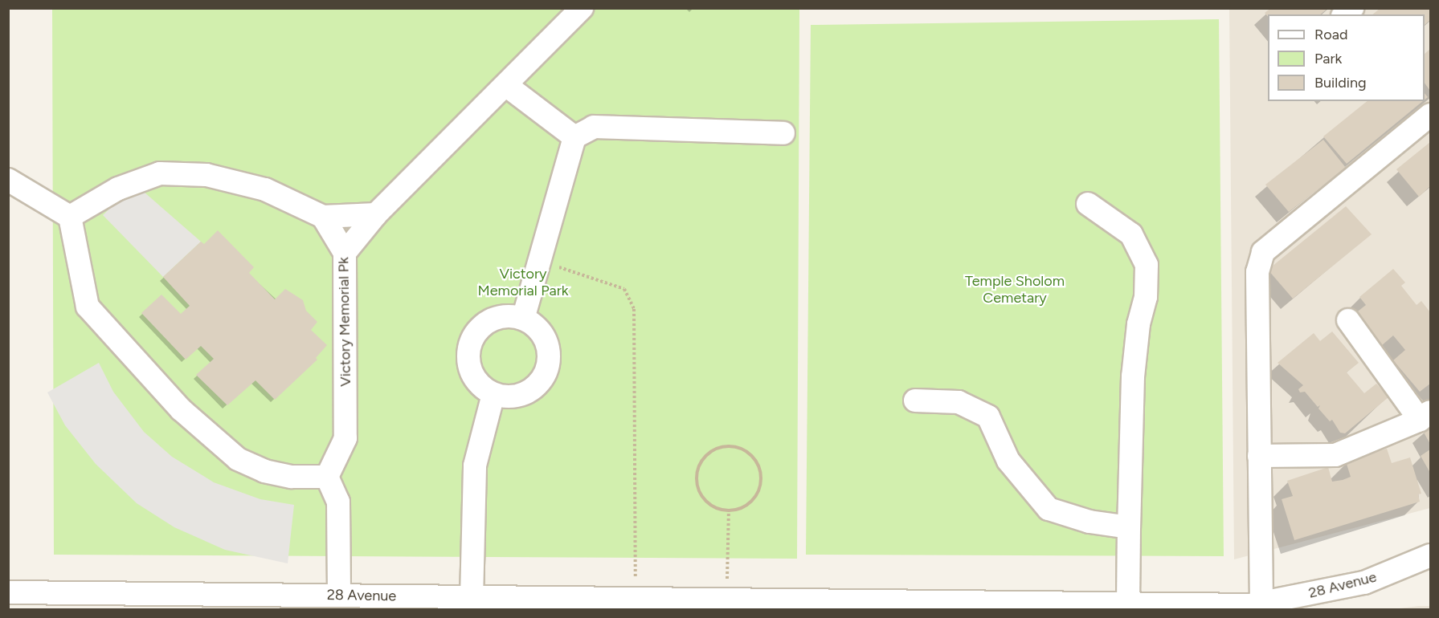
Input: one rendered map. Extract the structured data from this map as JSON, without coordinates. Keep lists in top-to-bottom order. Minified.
{"streets":{"street":["Victory Memorial Pk","28 Avenue"]},"parks":["Victory Memorial Park","Temple Sholom Cemetary"],"legend":["Road","Park","Building"]}
